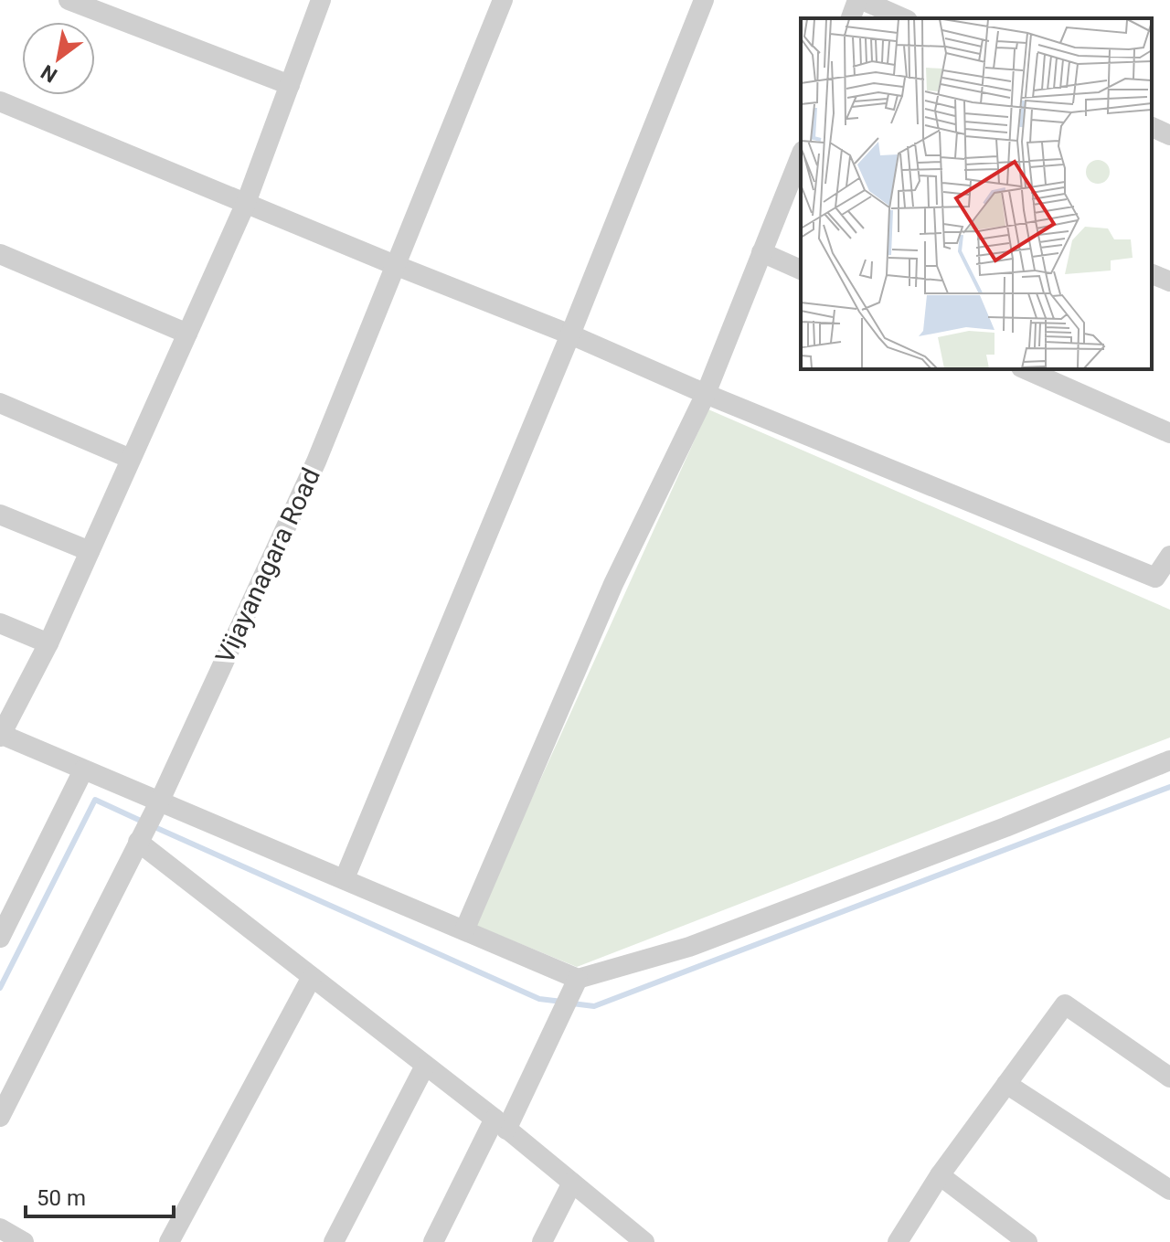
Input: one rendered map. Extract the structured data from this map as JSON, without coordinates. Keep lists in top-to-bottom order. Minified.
{"streets":{"street":["Vijayanagara Road"]},"scale_bar":"50 m","north":"bottom left"}
